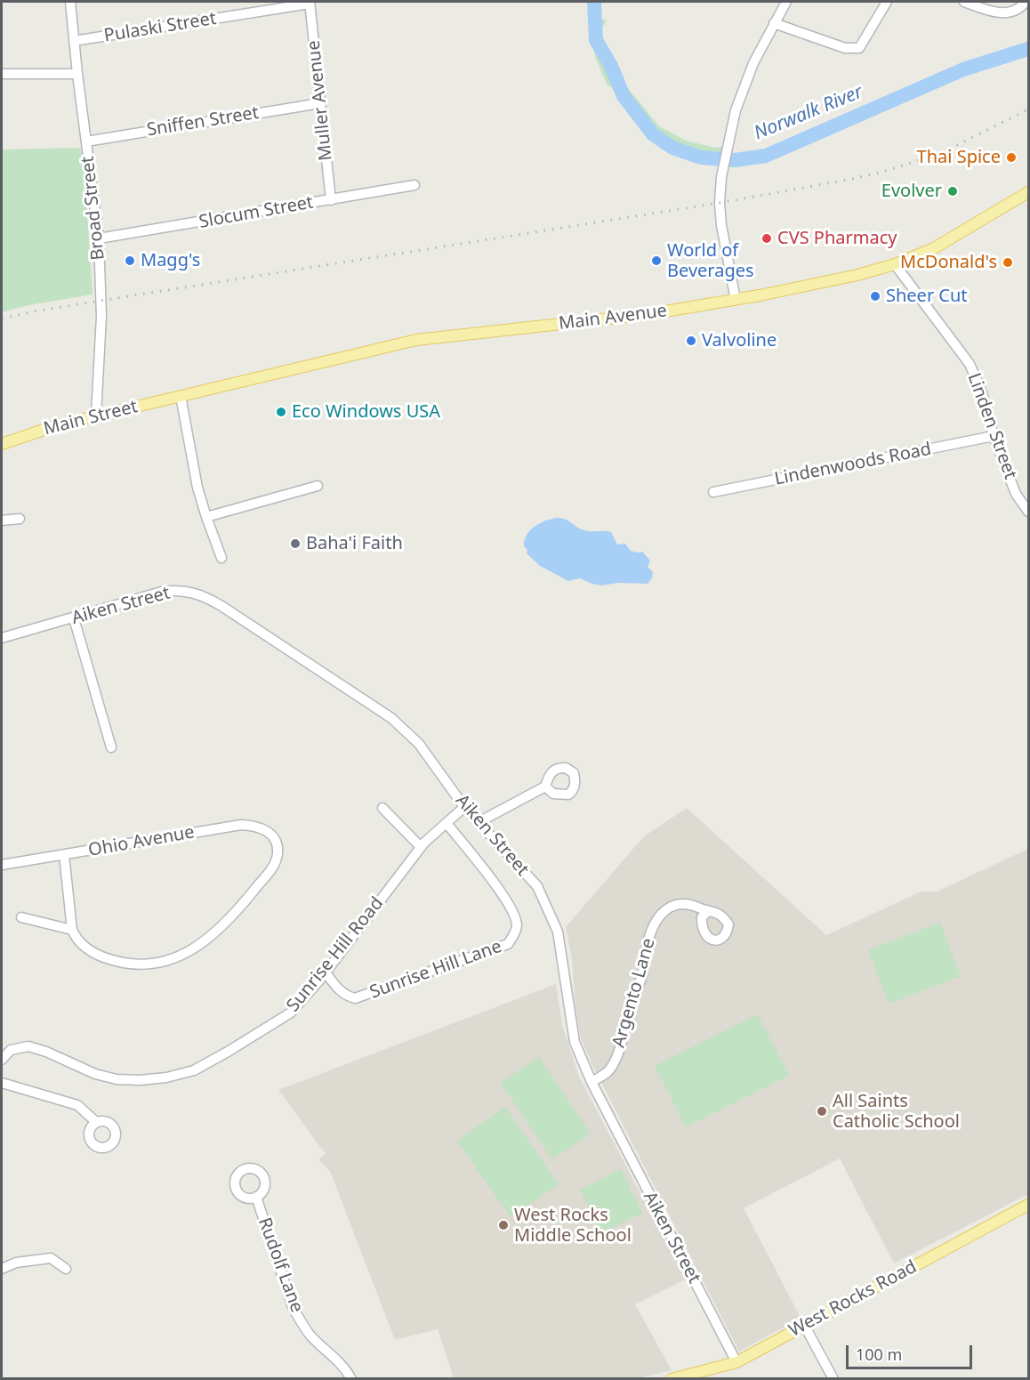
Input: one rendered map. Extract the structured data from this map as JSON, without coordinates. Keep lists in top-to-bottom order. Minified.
{"streets":{"main road":["Main Avenue","Main Street","West Rocks Road"],"street":["Pulaski Street","Muller Avenue","Sniffen Street","Broad Street","Slocum Street","Linden Street","Lindenwoods Road","Aiken Street","Ohio Avenue","Sunrise Hill Road","Sunrise Hill Lane","Argento Lane","Rudolf Lane"]},"crossings":[["Pulaski Street","Muller Avenue"],["Pulaski Street","Broad Street"],["Muller Avenue","Sniffen Street"],["Muller Avenue","Slocum Street"],["Sniffen Street","Broad Street"],["Broad Street","Slocum Street"],["Broad Street","Main Street"],["Main Avenue","Main Street"],["Main Avenue","Linden Street"],["Linden Street","Lindenwoods Road"],["Aiken Street","Sunrise Hill Road"],["Aiken Street","Argento Lane"],["Aiken Street","West Rocks Road"],["Sunrise Hill Road","Sunrise Hill Lane"]],"water":["Norwalk River"],"places":["Thai Spice","Evolver","CVS Pharmacy","Magg's","World of Beverages","McDonald's","Sheer Cut","Valvoline","Eco Windows USA","Baha'i Faith","All Saints Catholic School","West Rocks Middle School"],"scale_bar":"100 m"}
